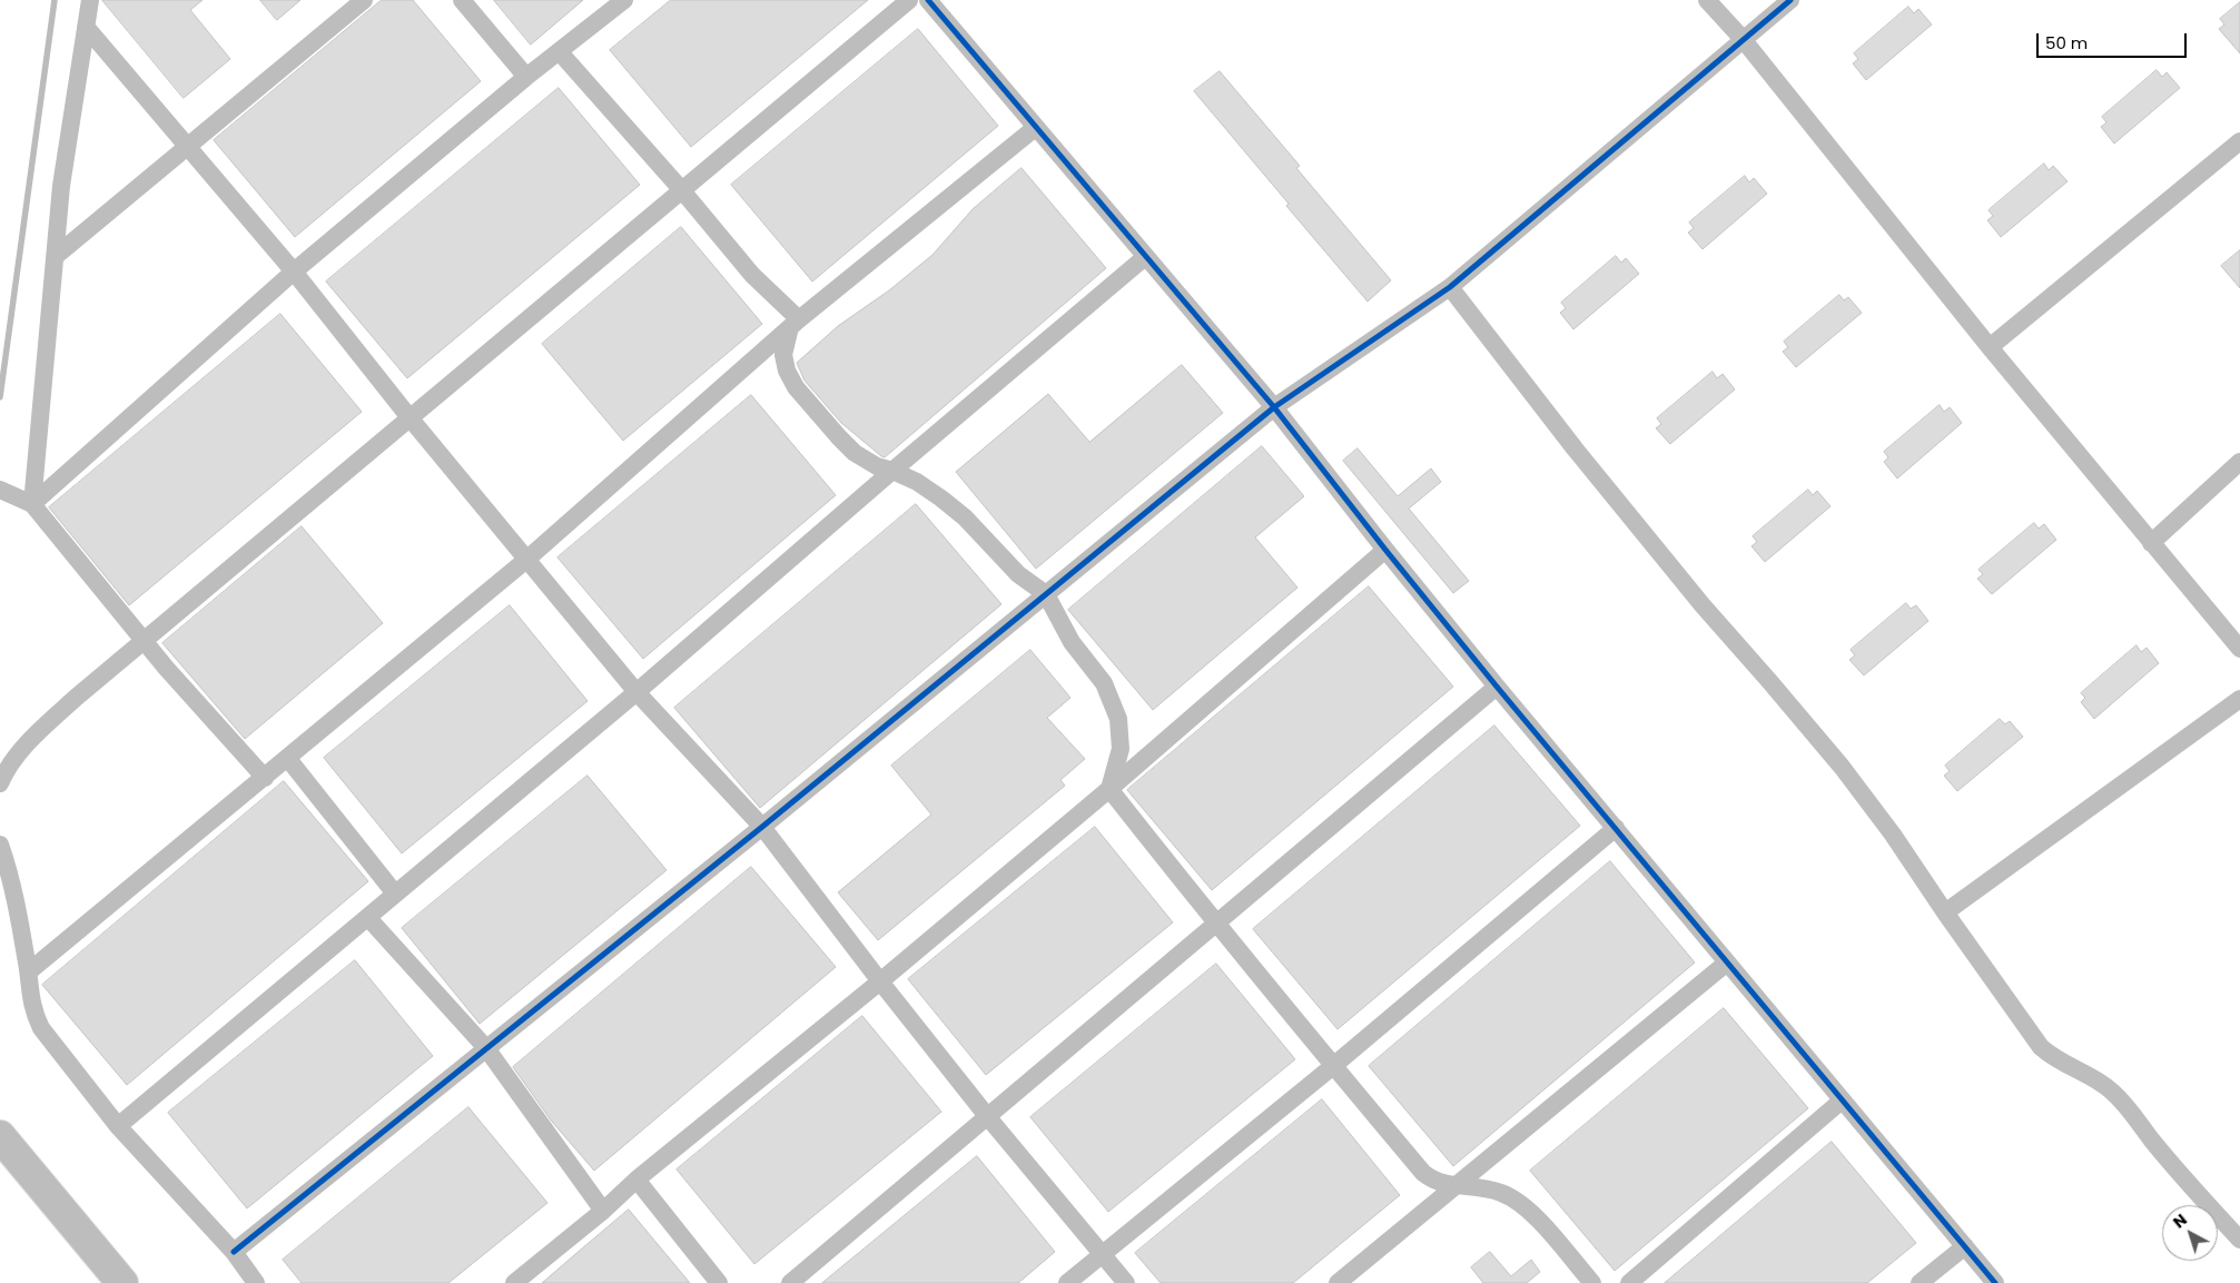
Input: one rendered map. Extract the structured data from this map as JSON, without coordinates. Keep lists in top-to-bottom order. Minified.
{"scale_bar":"50 m","north":"top left"}
